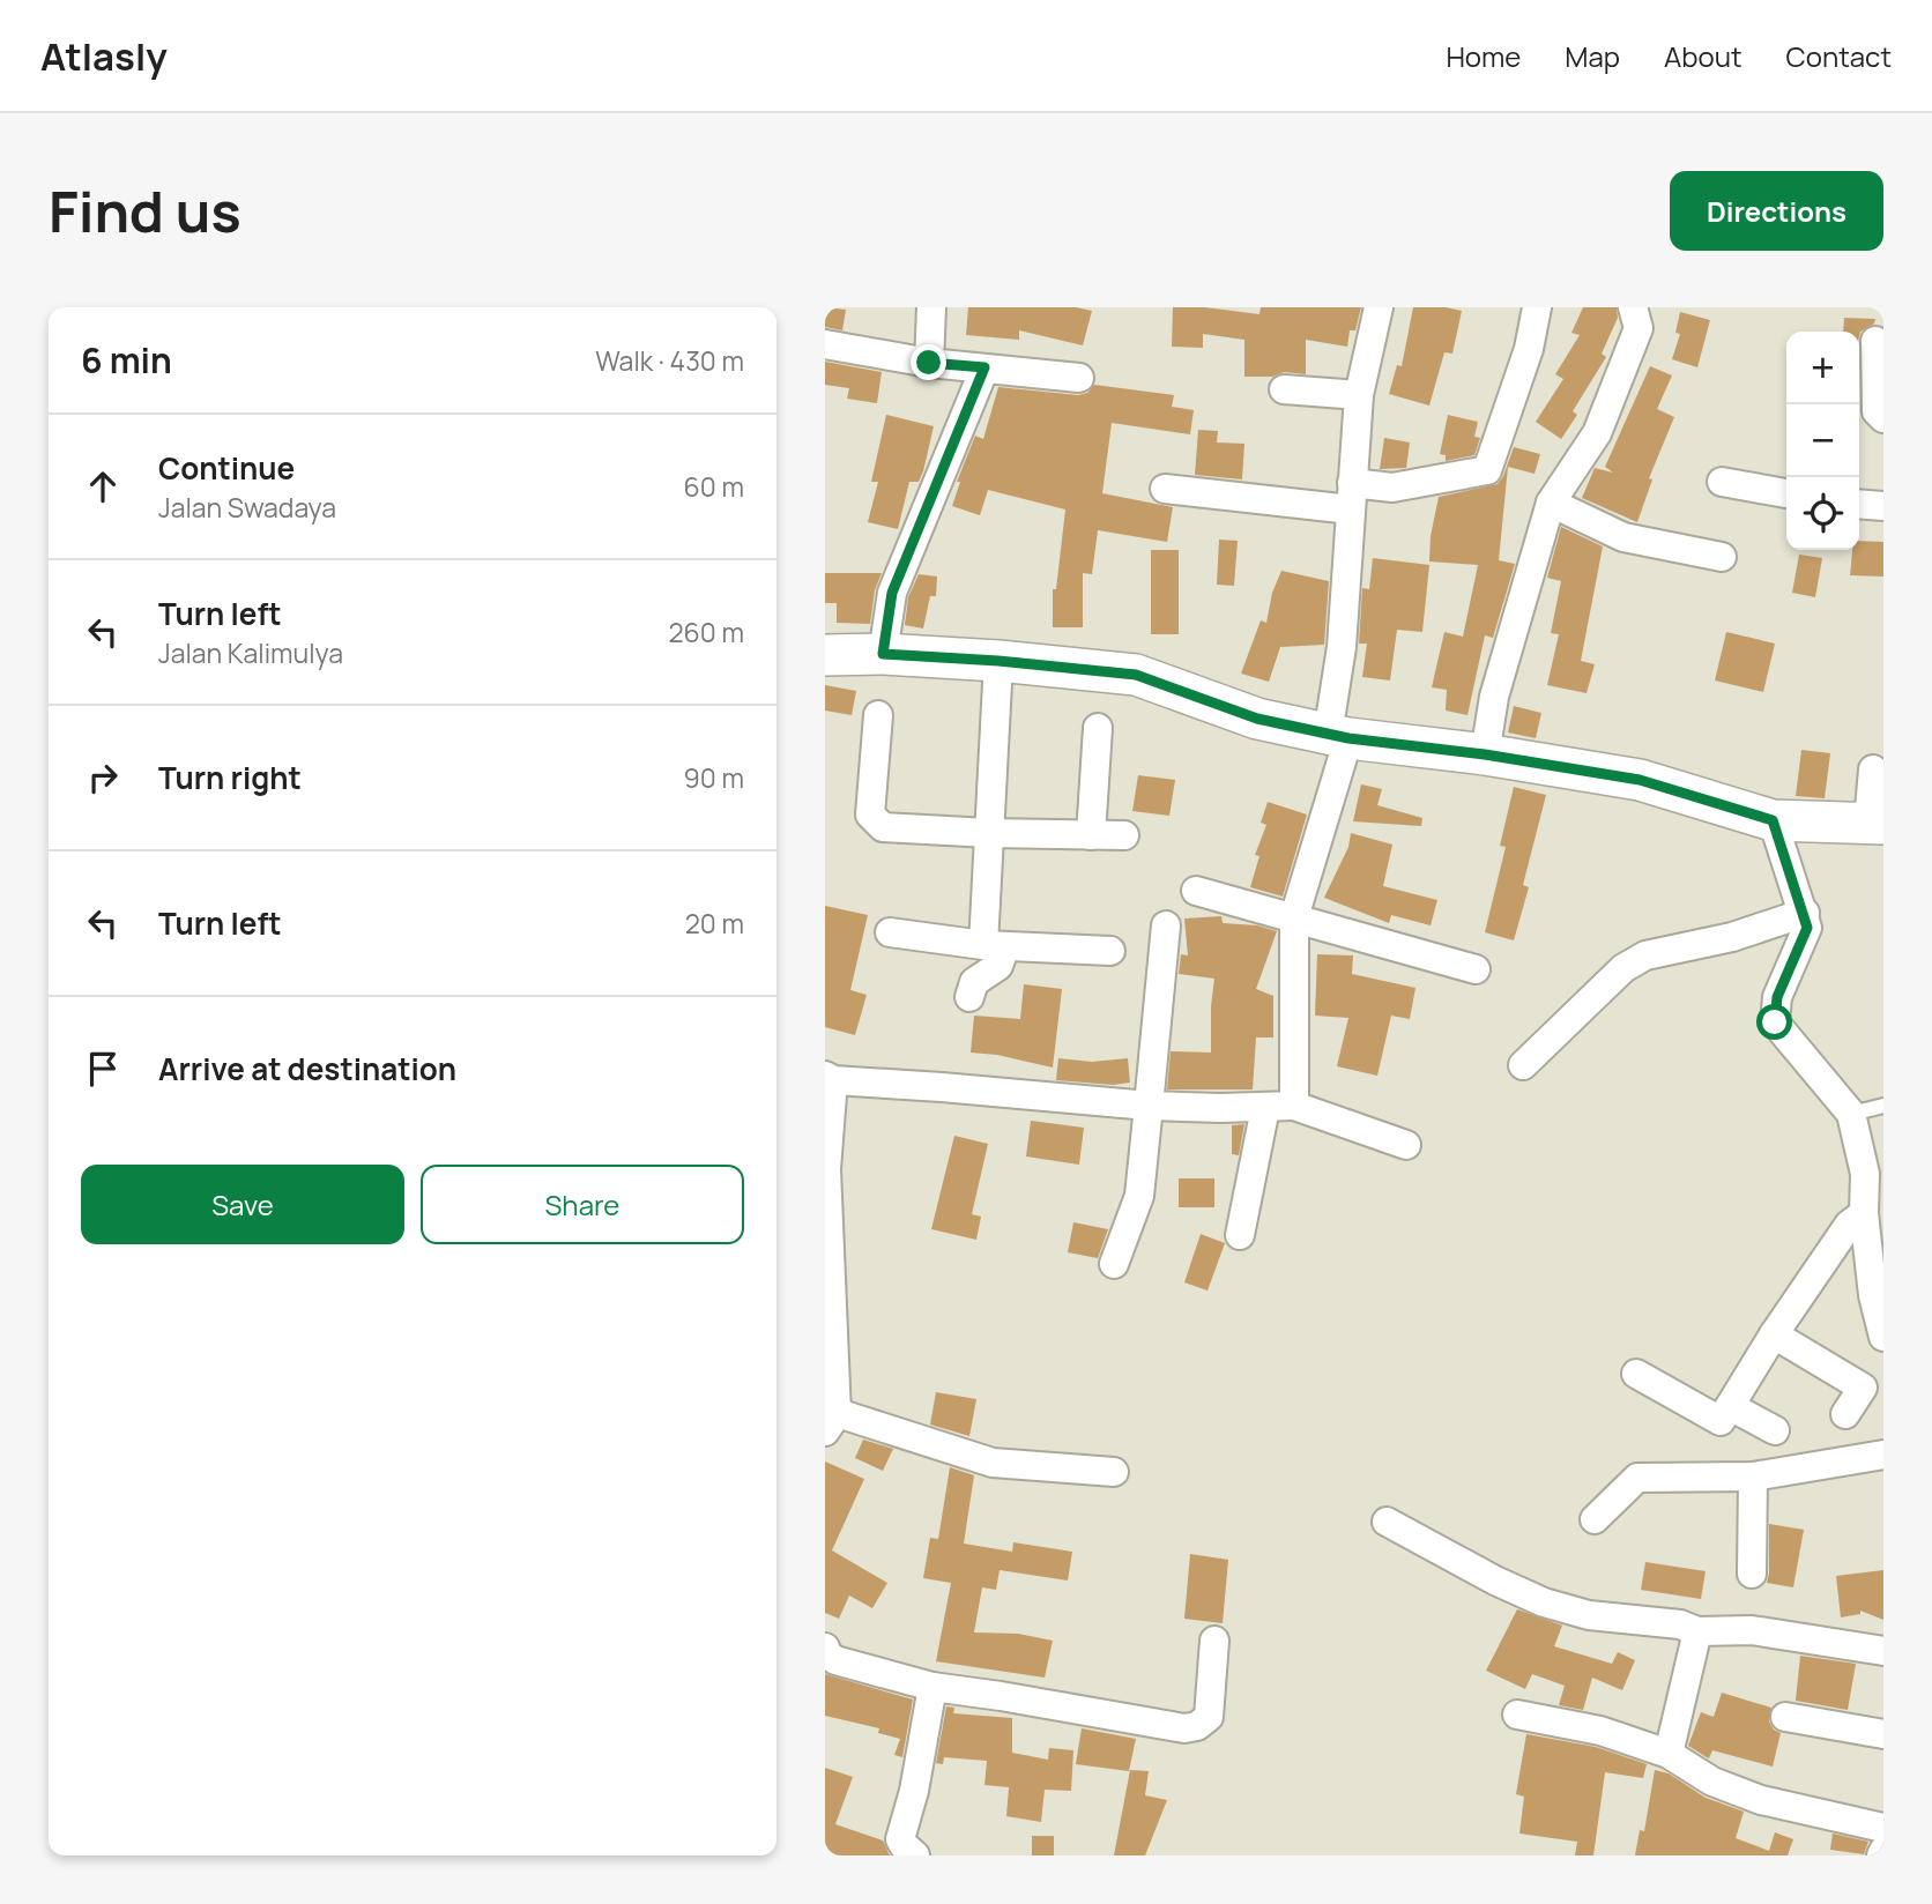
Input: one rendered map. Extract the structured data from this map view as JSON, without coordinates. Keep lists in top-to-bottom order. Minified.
{"page":{"header":"Atlasly","nav":["Home","Map","About","Contact"],"buttons":["Directions",["Save","Share"]],"title":"Find us","heading":["6 min","Walk · 430 m"],"map_buttons":["+","−"],"list":[["Continue","Jalan Swadaya","60 m"],["Turn left","Jalan Kalimulya","260 m"],["Turn right","90 m"],["Turn left","20 m"],"Arrive at destination"]}}
